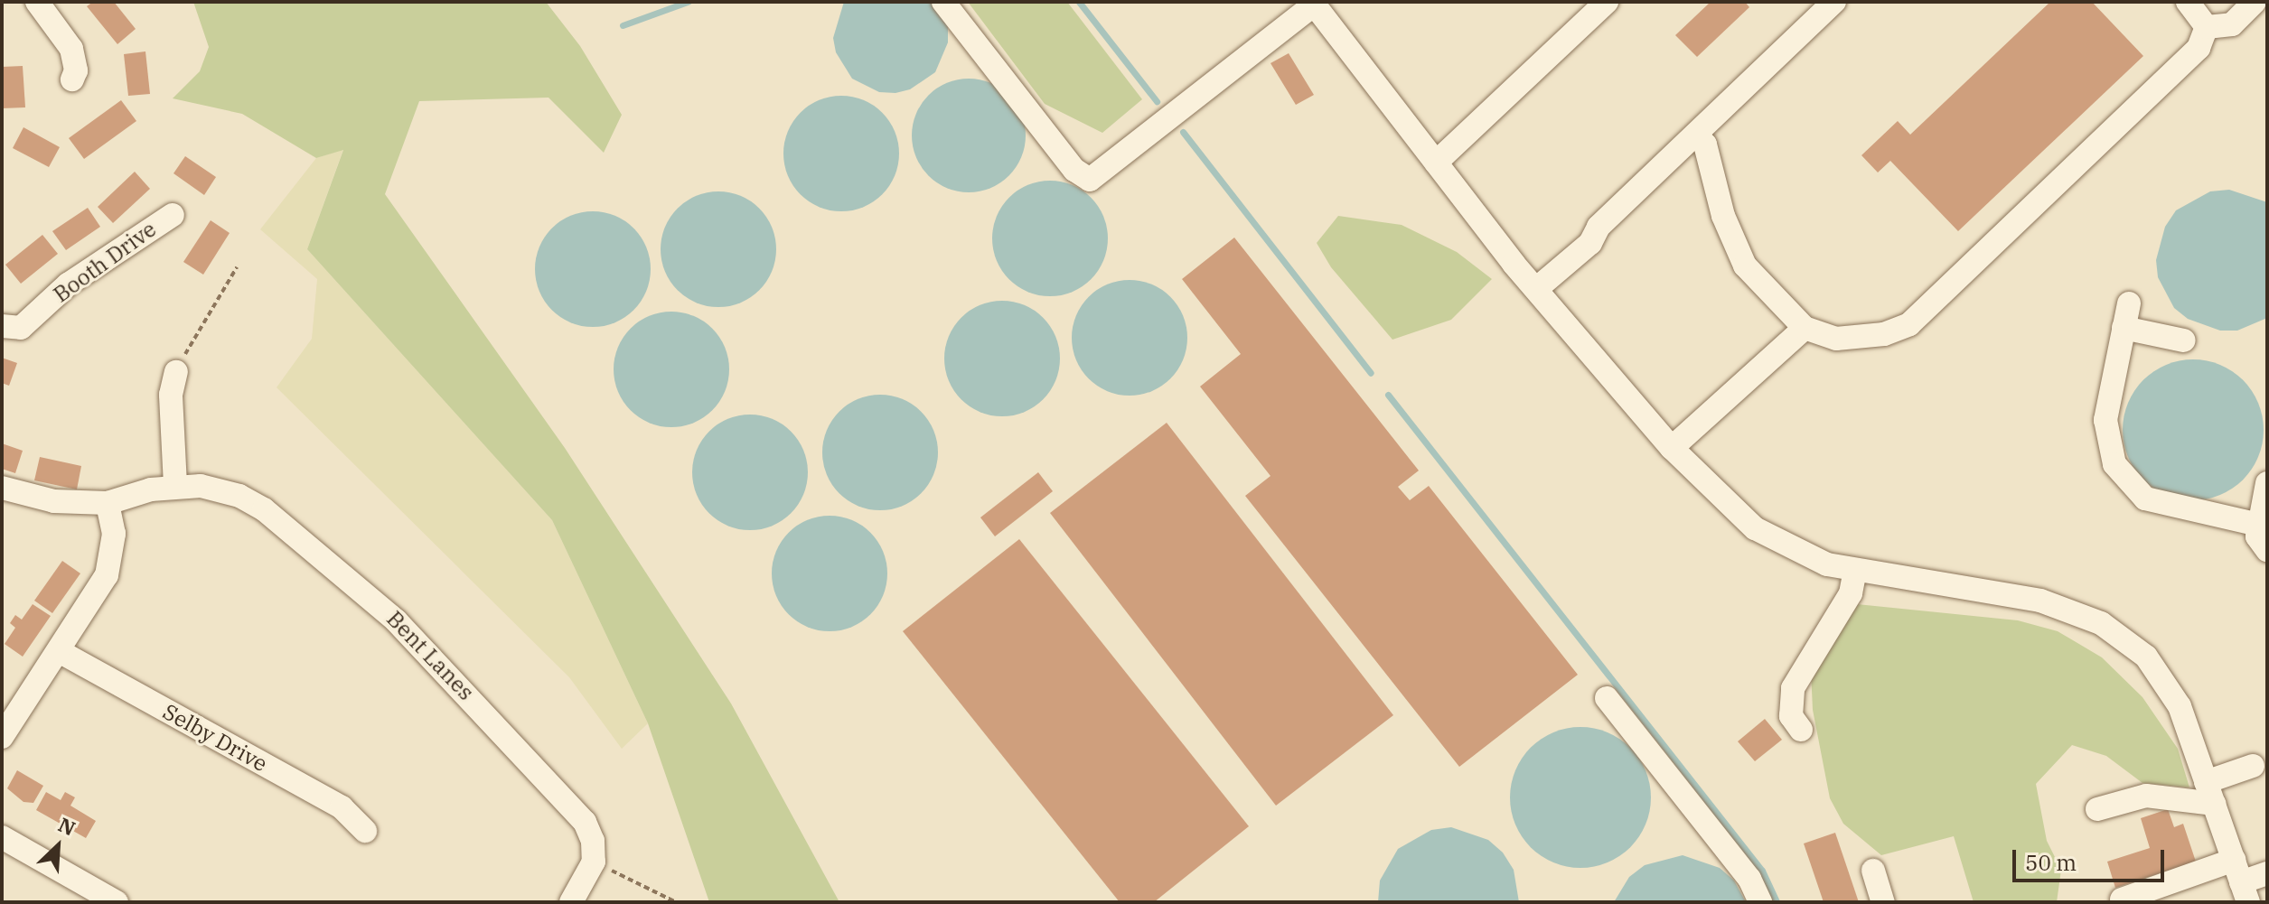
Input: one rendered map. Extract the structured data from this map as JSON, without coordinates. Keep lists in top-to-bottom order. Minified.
{"streets":{"street":["Booth Drive","Bent Lanes","Selby Drive"]},"scale_bar":"50 m","north":"top right"}
